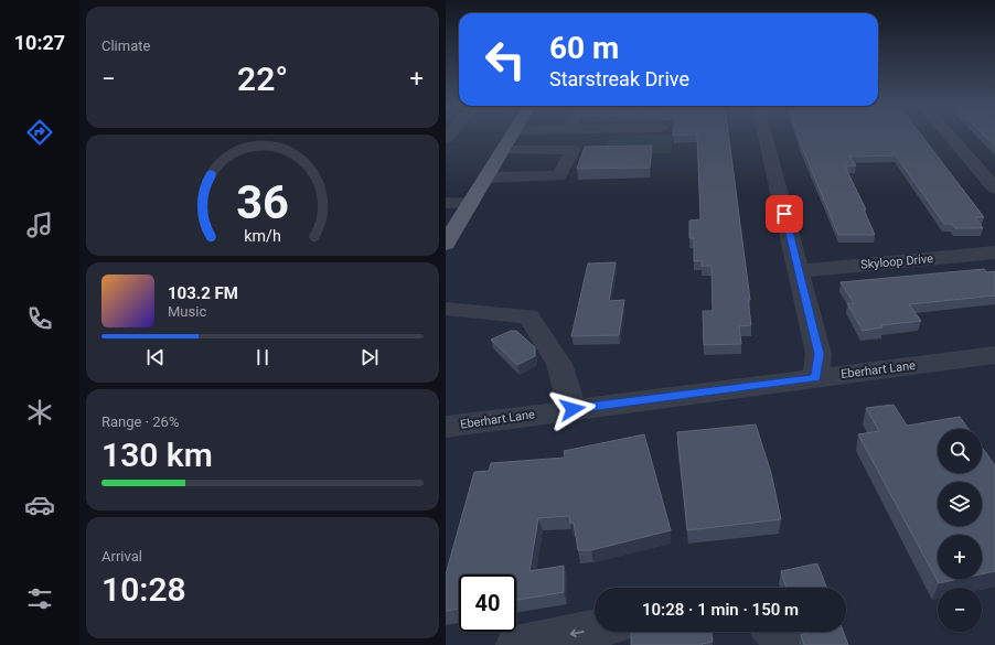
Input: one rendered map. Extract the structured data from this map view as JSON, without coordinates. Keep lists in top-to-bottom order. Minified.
{"streets":{"street":["Skyloop Drive","Eberhart Lane"]},"page":{"tabs":"10:27","tile":["Climate",["Range · 26%","130 km"],["Arrival","10:28"]],"turn":["60 m","Starstreak Drive"],"heat":["−","22°","+"],"song":["103.2 FM","Music"],"map_buttons":["+","−"],"limit":"40","trip":"10:28 · 1 min · 150 m","gauge":["36","km/h"]}}
